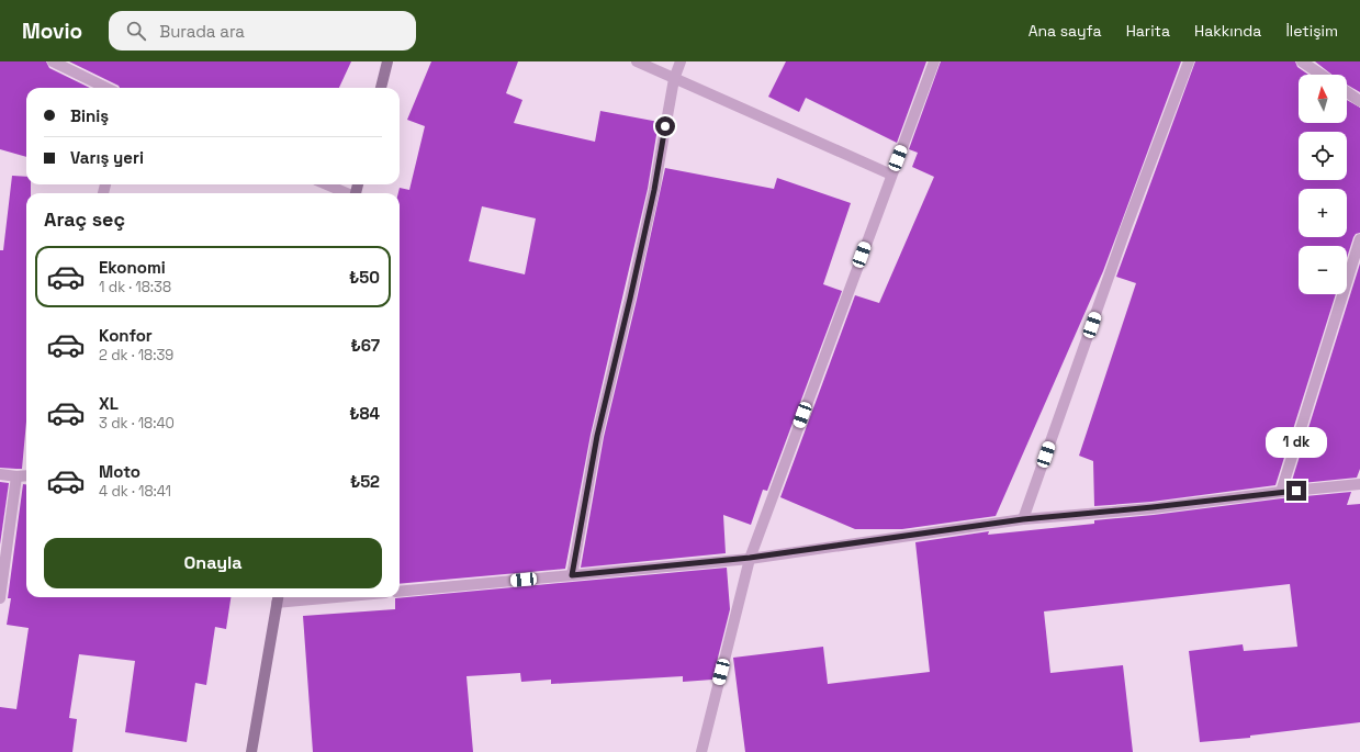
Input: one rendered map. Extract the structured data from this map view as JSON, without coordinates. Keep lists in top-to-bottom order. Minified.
{"north":"top","page":{"header":"Movio","search":"Burada ara","nav":["Ana sayfa","Harita","Hakkında","İletişim"],"map_buttons":["+","−"],"banner":["Biniş","Varış yeri"],"heading":"Araç seç","list":[{"name":"Ekonomi","note":"1 dk · 18:38","value":"₺50"},{"name":"Konfor","note":"2 dk · 18:39","value":"₺67"},{"name":"XL","note":"3 dk · 18:40","value":"₺84"},{"name":"Moto","note":"4 dk · 18:41","value":"₺52"}],"bubble":"1 dk","buttons":"Onayla"}}
